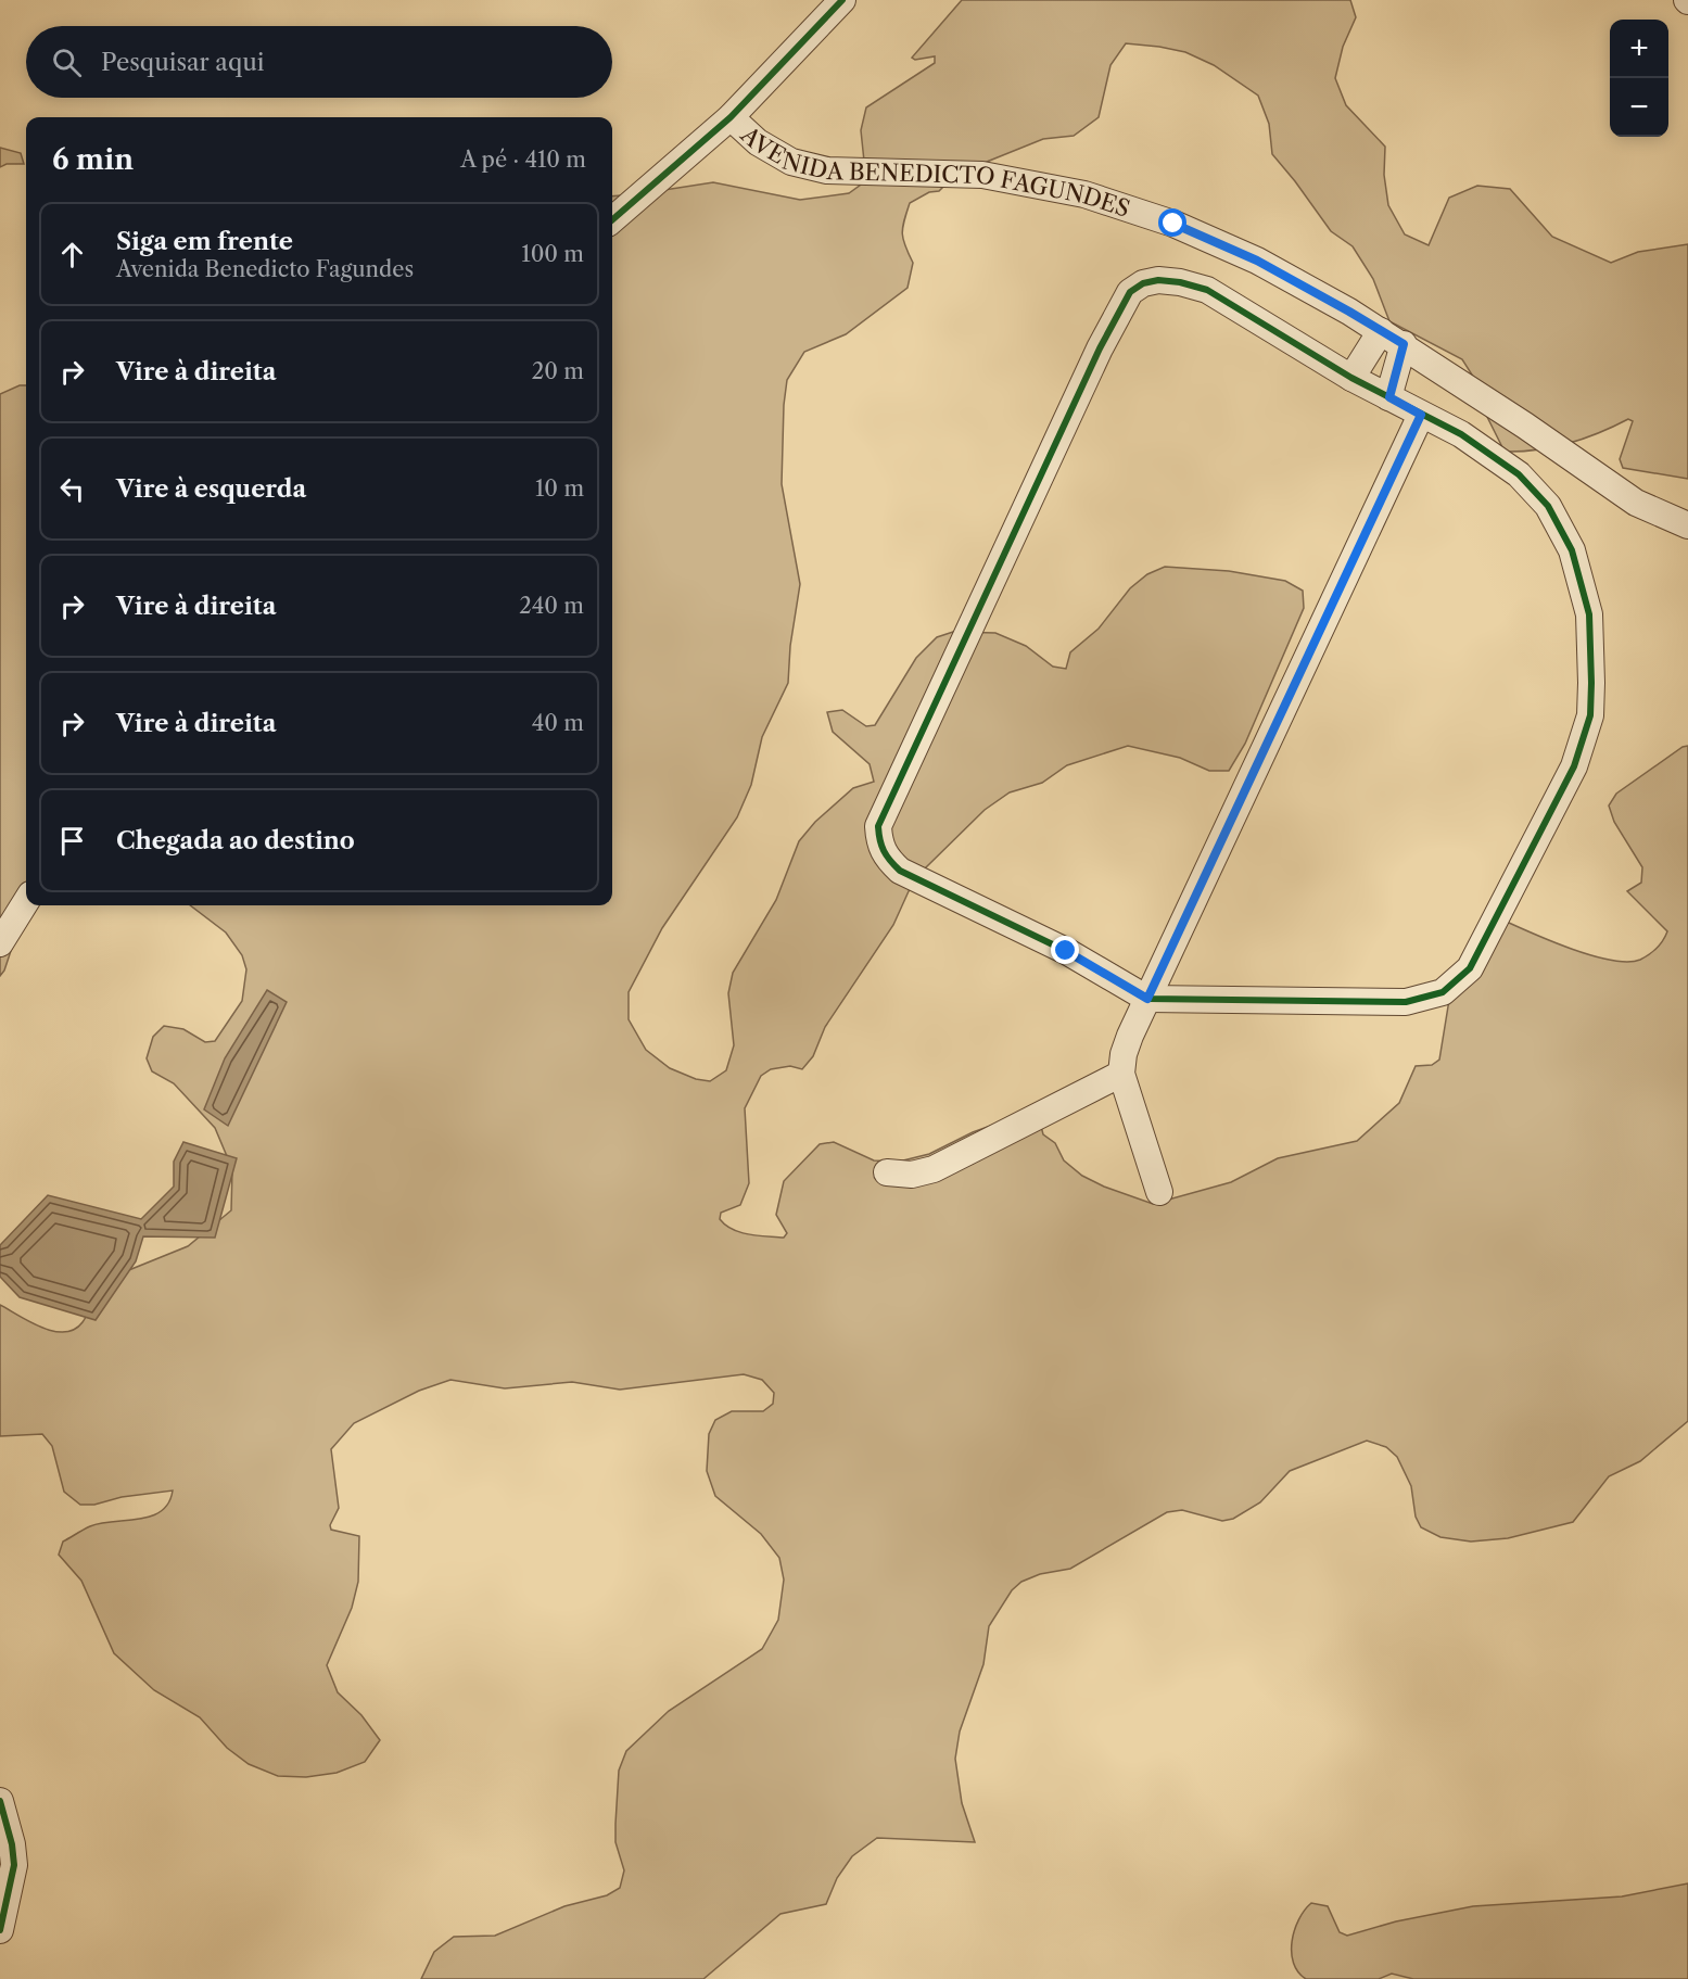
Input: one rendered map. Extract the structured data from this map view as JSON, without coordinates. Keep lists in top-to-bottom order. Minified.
{"streets":{"street":["AVENIDA BENEDICTO FAGUNDES"]},"page":{"map_buttons":["+","−"],"search":"Pesquisar aqui","heading":["6 min","A pé · 410 m"],"list":[["Siga em frente","Avenida Benedicto Fagundes","100 m"],["Vire à direita","20 m"],["Vire à esquerda","10 m"],["Vire à direita","240 m"],["Vire à direita","40 m"],"Chegada ao destino"]}}
